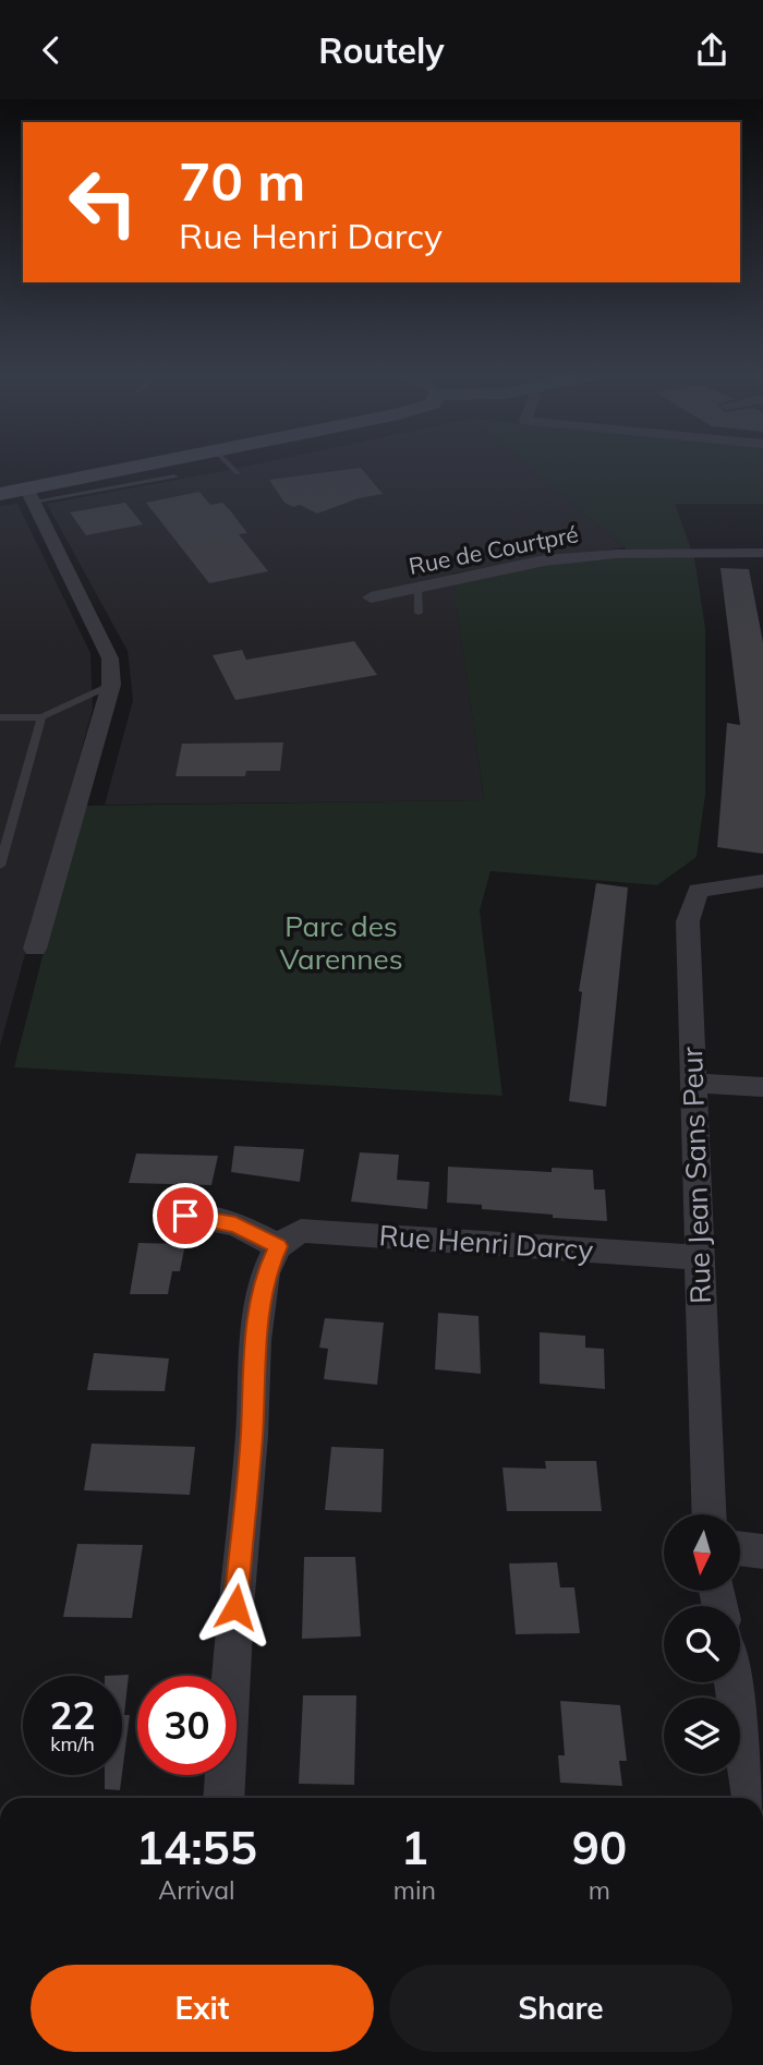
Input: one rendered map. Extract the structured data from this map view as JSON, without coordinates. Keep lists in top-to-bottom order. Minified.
{"streets":{"street":["Rue de Courtpré","Rue Jean Sans Peur","Rue Henri Darcy"]},"crossings":[["Rue Jean Sans Peur","Rue Henri Darcy"]],"parks":["Parc des Varennes"],"north":"bottom","page":{"header":"Routely","turn":["70 m","Rue Henri Darcy"],"speed":"22 km/h","limit":"30","eta":["14:55","Arrival","1","min","90","m"],"buttons":["Exit","Share"]}}
